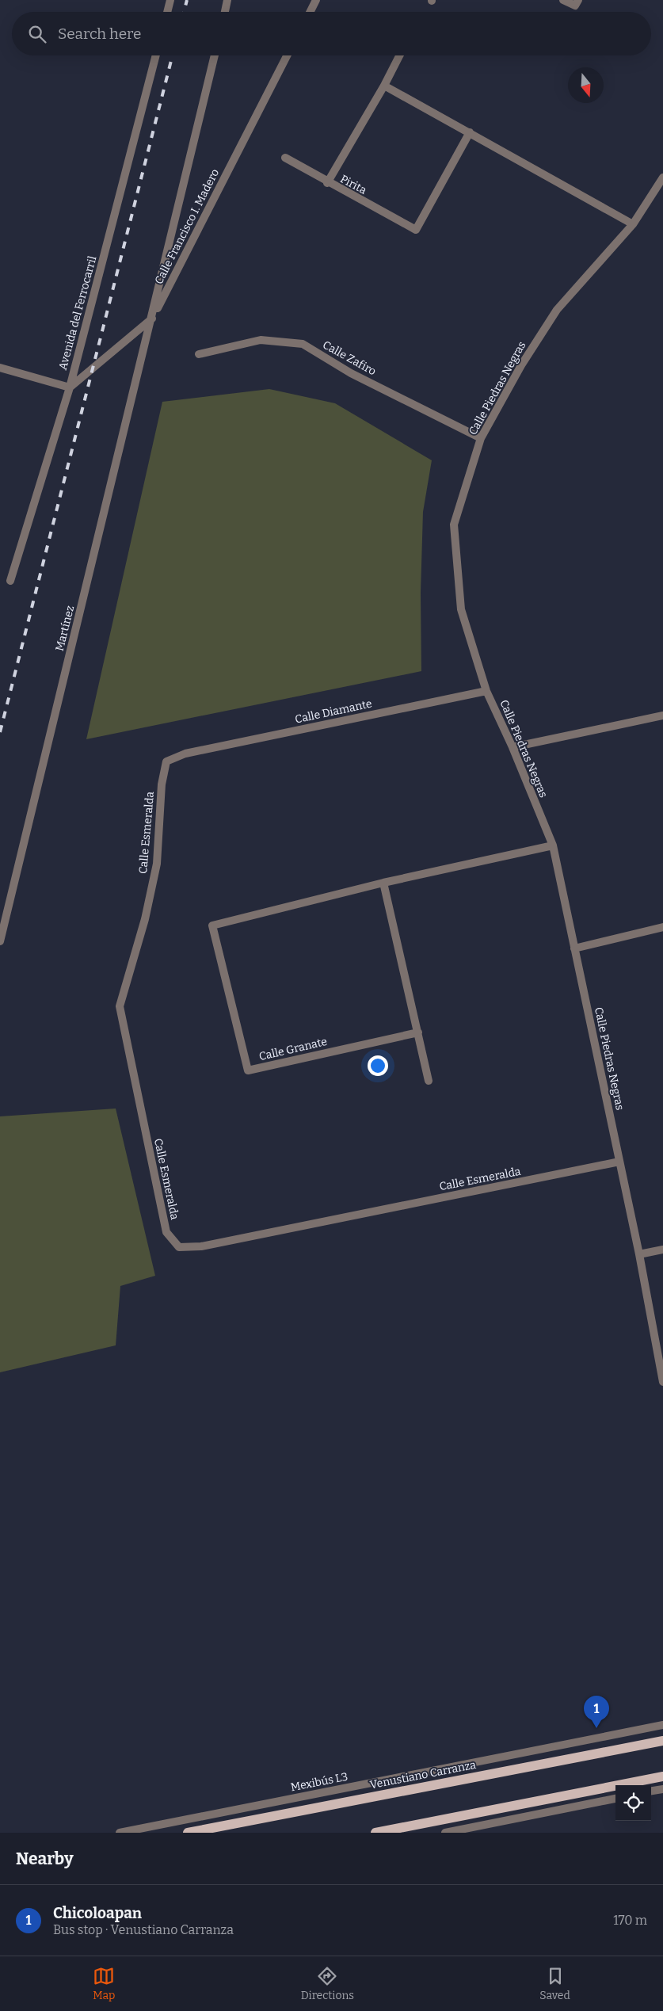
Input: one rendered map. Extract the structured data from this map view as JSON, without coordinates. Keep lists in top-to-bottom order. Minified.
{"streets":{"main road":["Venustiano Carranza"],"street":["Pirita","Calle Francisco I. Madero","Avenida del Ferrocarril","Calle Zafiro","Calle Piedras Negras","Martínez","Calle Diamante","Calle Esmeralda","Calle Granate","Mexibús L3"]},"crossings":[["Calle Francisco I. Madero","Avenida del Ferrocarril"],["Calle Francisco I. Madero","Martínez"],["Calle Zafiro","Calle Piedras Negras"],["Calle Piedras Negras","Calle Diamante"],["Calle Piedras Negras","Calle Esmeralda"],["Calle Piedras Negras","Calle Granate"],["Calle Diamante","Calle Esmeralda"]],"north":"bottom","page":{"search":"Search here","pins":"1","heading":"Nearby","list":[{"mark":"1","name":"Chicoloapan","note":"Bus stop · Venustiano Carranza","value":"170 m"}],"nav":["Map","Directions","Saved"]}}
